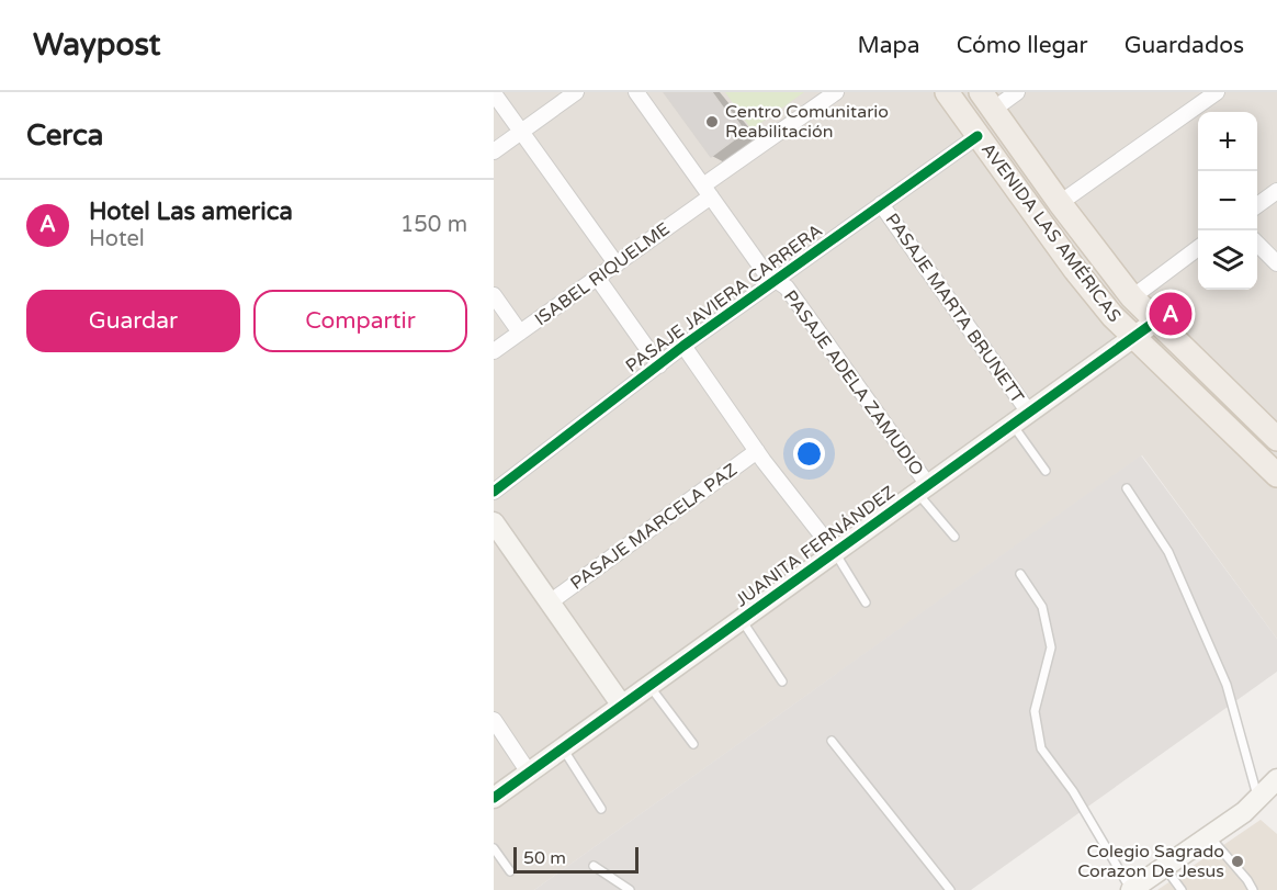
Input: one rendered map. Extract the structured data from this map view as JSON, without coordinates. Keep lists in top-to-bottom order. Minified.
{"streets":{"main road":["AVENIDA LAS AMÉRICAS"],"street":["ISABEL RIQUELME","PASAJE JAVIERA CARRERA","PASAJE MARTA BRUNETT","PASAJE ADELA ZAMUDIO","PASAJE MARCELA PAZ","JUANITA FERNÁNDEZ"]},"crossings":[["AVENIDA LAS AMÉRICAS","PASAJE JAVIERA CARRERA"],["AVENIDA LAS AMÉRICAS","JUANITA FERNÁNDEZ"],["ISABEL RIQUELME","PASAJE ADELA ZAMUDIO"],["PASAJE JAVIERA CARRERA","PASAJE MARTA BRUNETT"],["PASAJE JAVIERA CARRERA","PASAJE ADELA ZAMUDIO"],["PASAJE MARTA BRUNETT","JUANITA FERNÁNDEZ"],["PASAJE ADELA ZAMUDIO","JUANITA FERNÁNDEZ"]],"places":["Centro Comunitario Reabilitación","Colegio Sagrado Corazon De Jesus"],"scale_bar":"50 m","page":{"header":"Waypost","nav":["Mapa","Cómo llegar","Guardados"],"heading":"Cerca","map_buttons":["+","−"],"list":[{"mark":"A","name":"Hotel Las america","note":"Hotel","value":"150 m"}],"buttons":["Guardar","Compartir"],"pins":"A","scale":"50 m"}}
